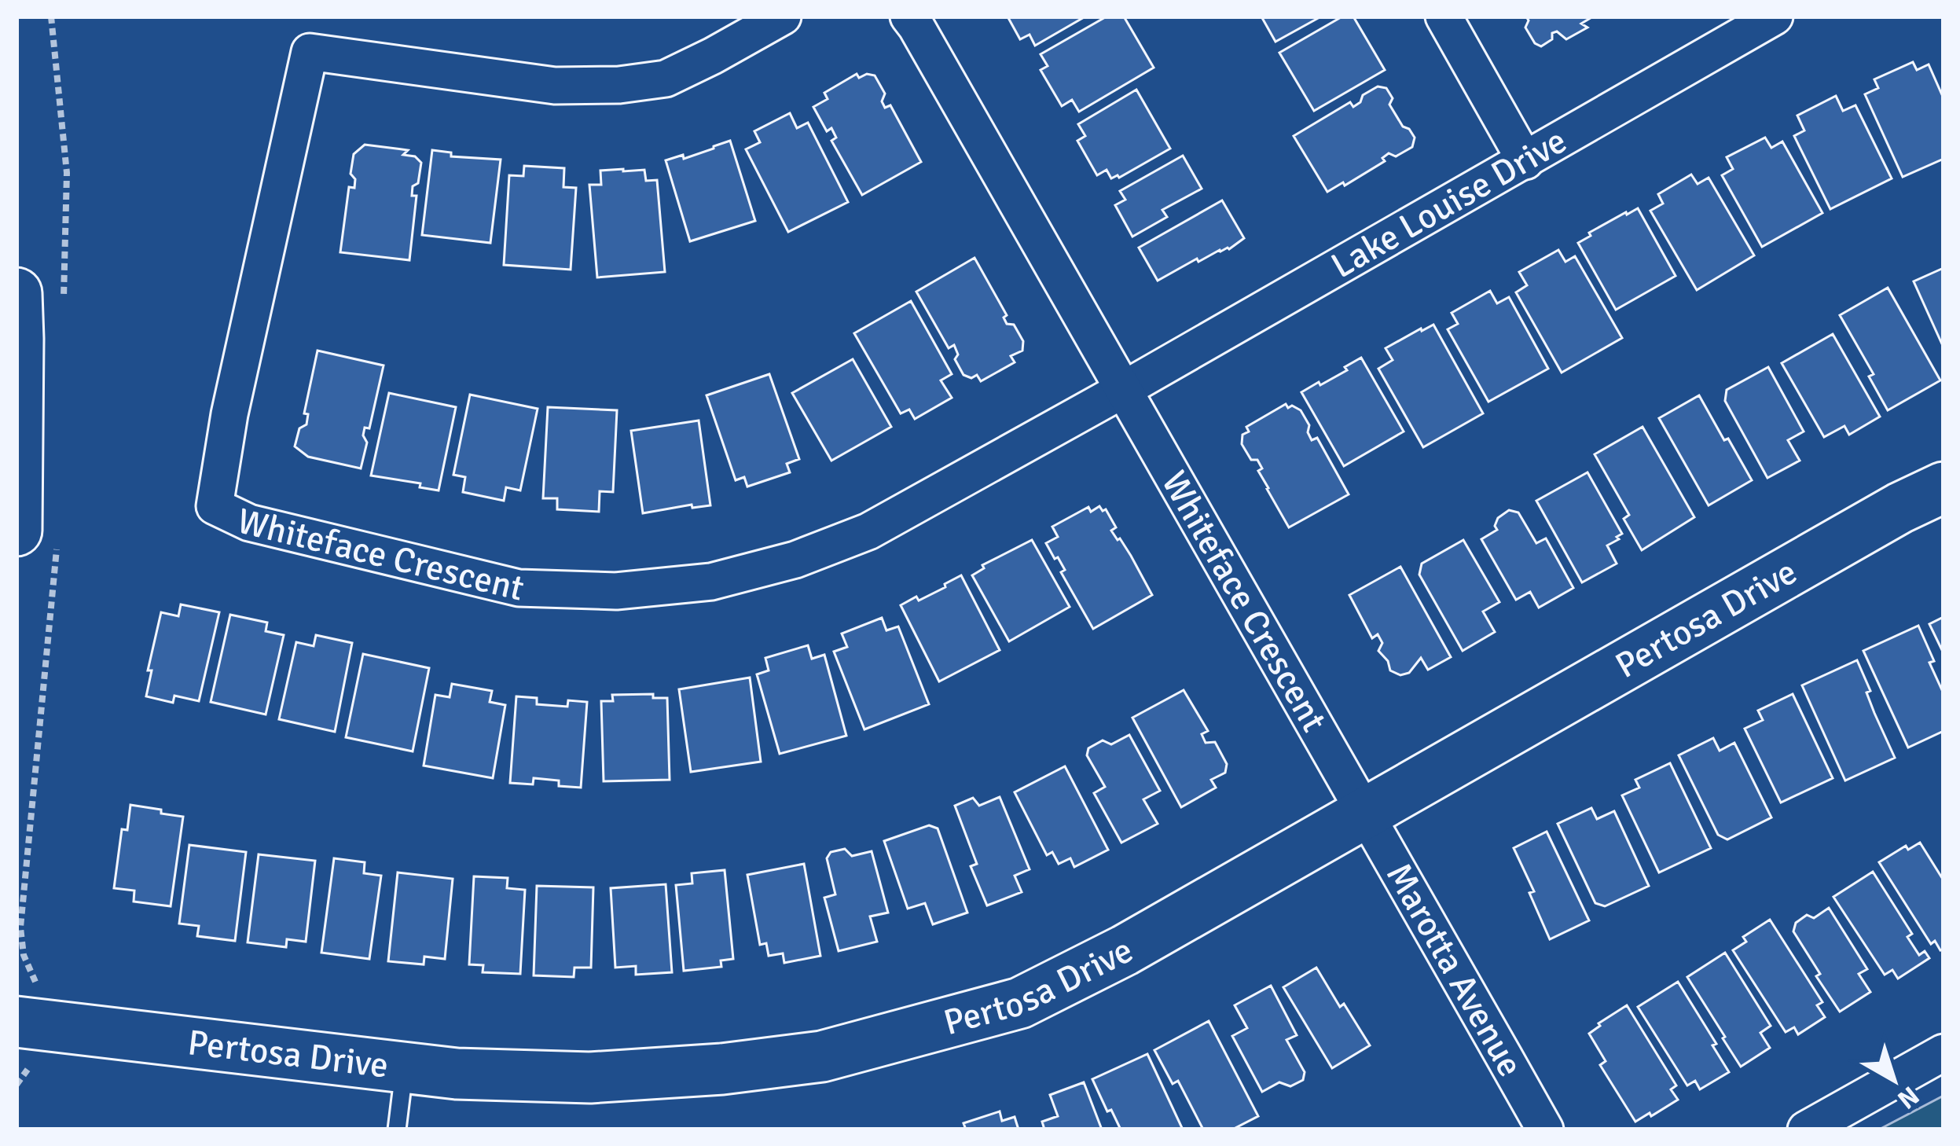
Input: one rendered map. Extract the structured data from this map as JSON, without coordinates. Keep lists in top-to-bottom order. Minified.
{"streets":{"street":["Lake Louise Drive","Whiteface Crescent","Pertosa Drive","Marotta Avenue"]},"crossings":[["Lake Louise Drive","Whiteface Crescent"],["Whiteface Crescent","Pertosa Drive"],["Whiteface Crescent","Marotta Avenue"],["Pertosa Drive","Marotta Avenue"]],"north":"bottom right"}
